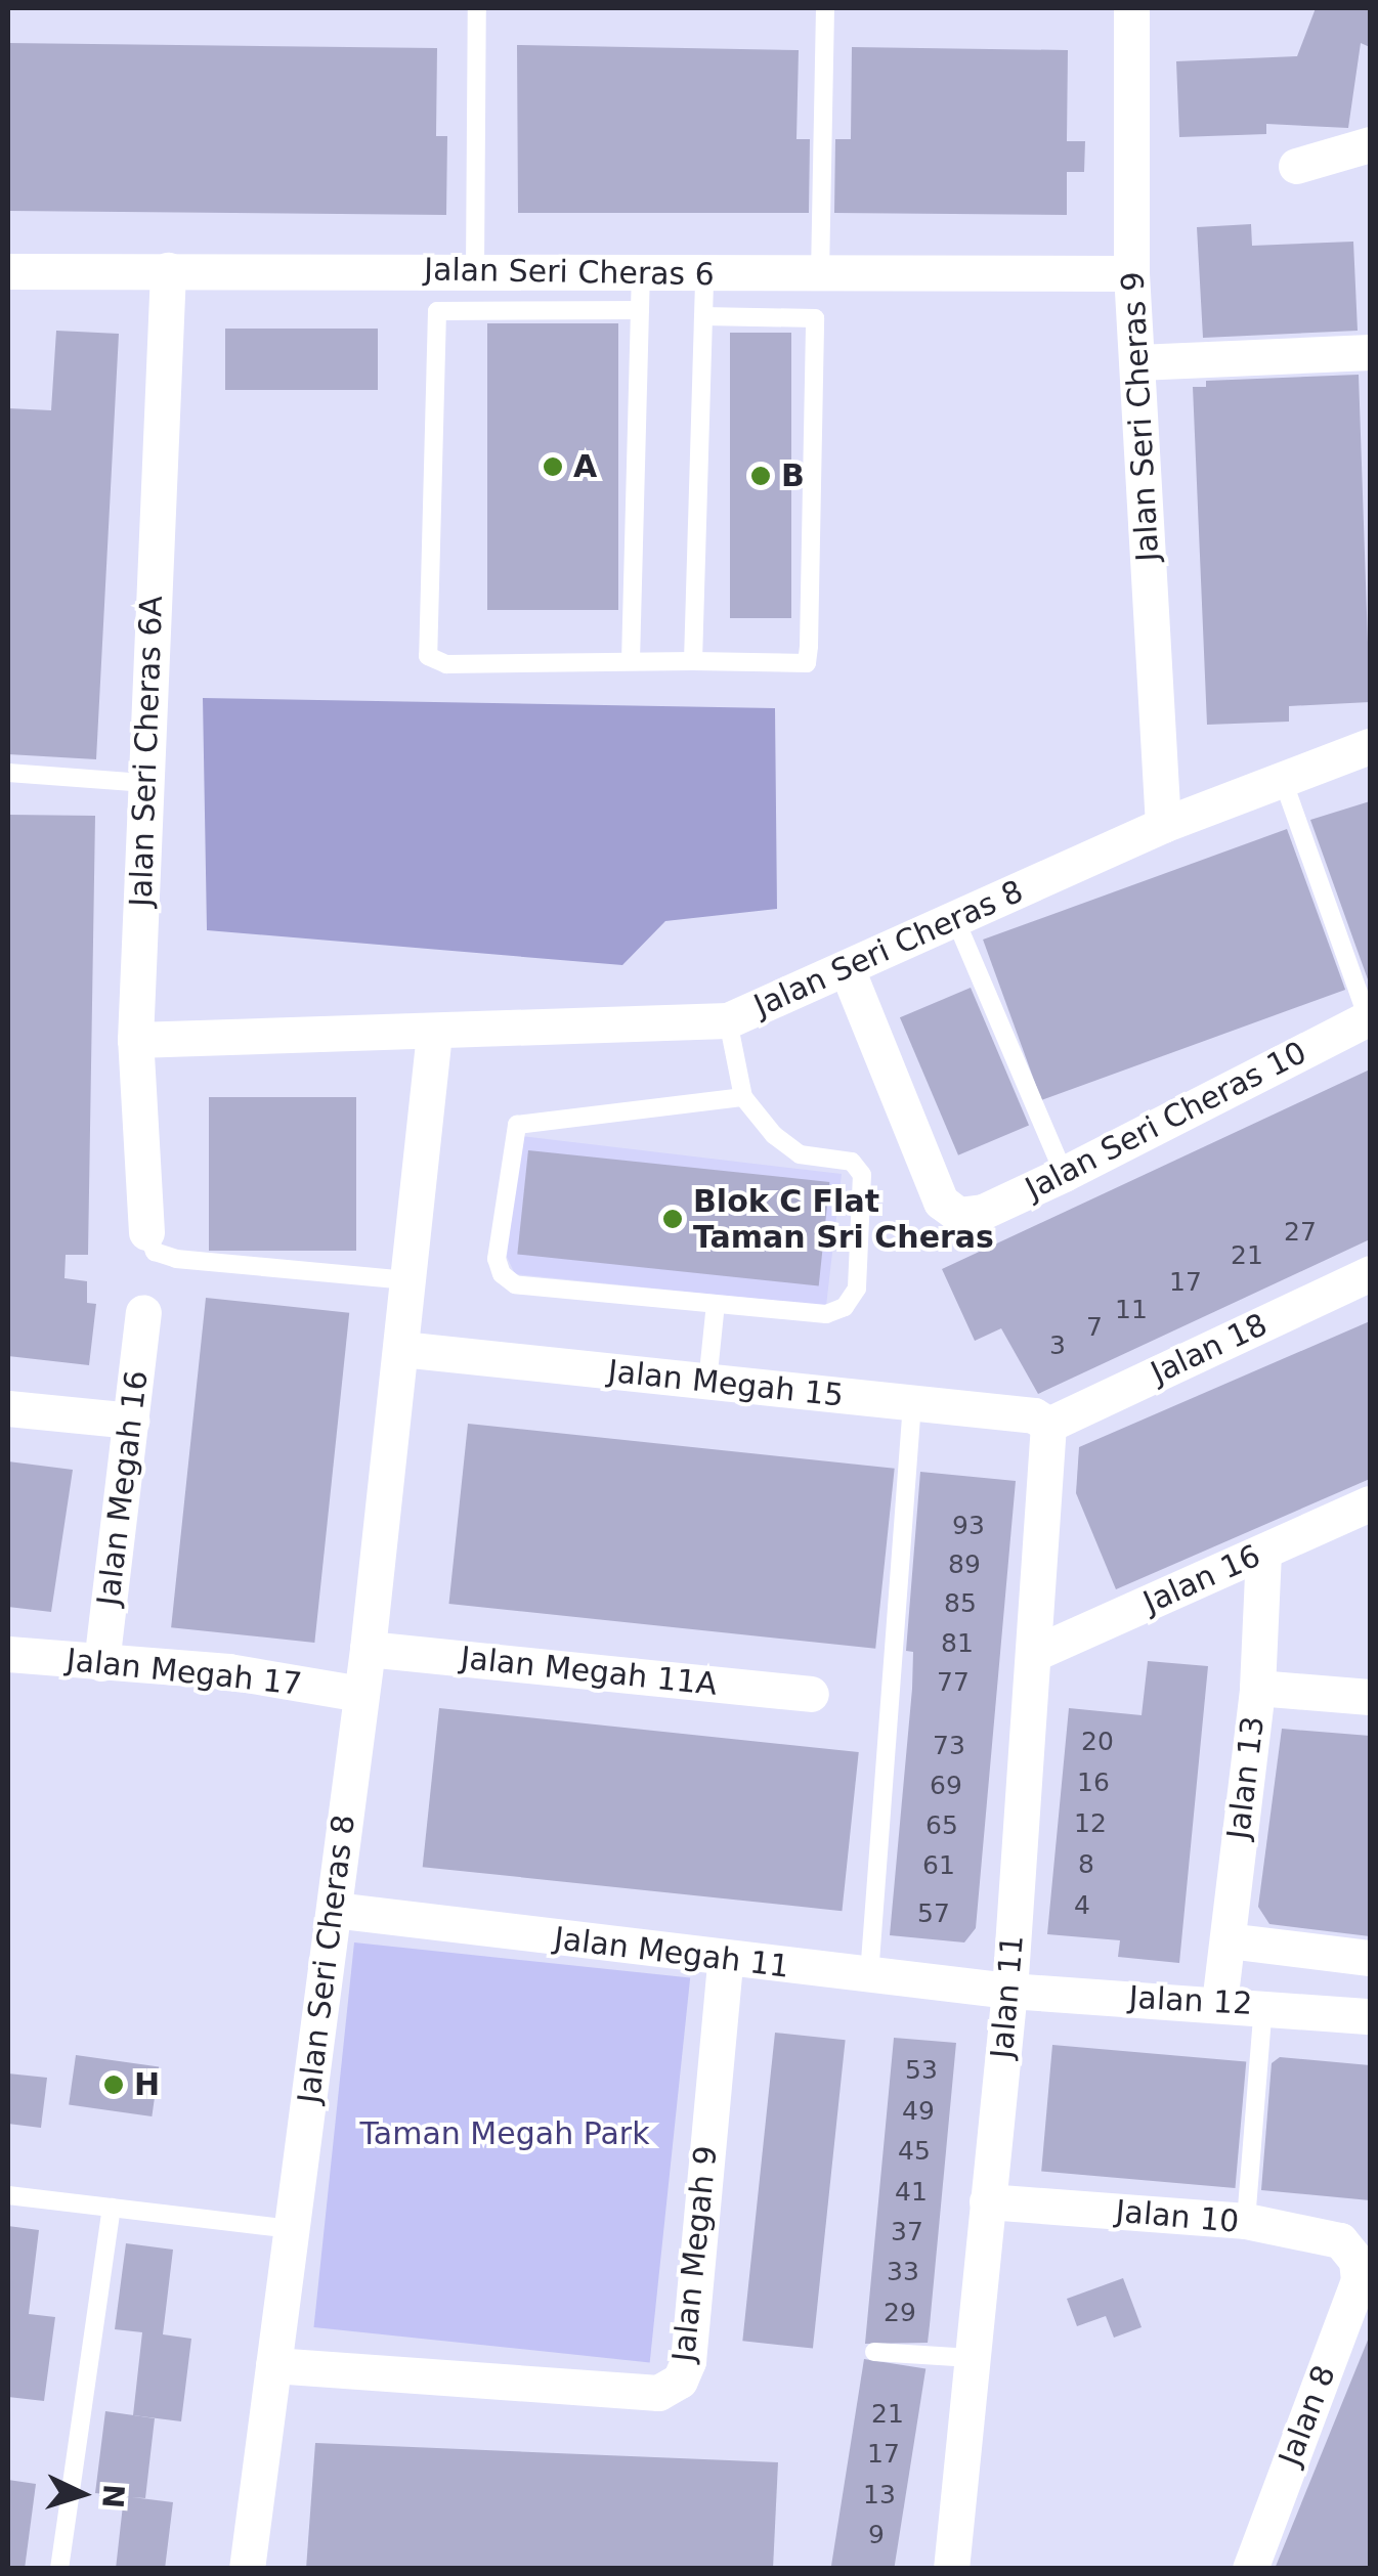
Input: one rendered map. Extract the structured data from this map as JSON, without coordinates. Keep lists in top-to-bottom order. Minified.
{"streets":{"street":["Jalan Seri Cheras 6","Jalan Seri Cheras 9","Jalan Seri Cheras 6A","Jalan Seri Cheras 8","Jalan Seri Cheras 10","Jalan 18","Jalan Megah 15","Jalan Megah 16","Jalan 16","Jalan Megah 11A","Jalan Megah 17","Jalan 13","Jalan Megah 11","Jalan 11","Jalan 12","Jalan 10","Jalan Megah 9","Jalan 8"]},"crossings":[["Jalan Seri Cheras 6","Jalan Seri Cheras 9"],["Jalan Seri Cheras 6","Jalan Seri Cheras 6A"],["Jalan Seri Cheras 9","Jalan Seri Cheras 8"],["Jalan Seri Cheras 6A","Jalan Seri Cheras 8"],["Jalan Seri Cheras 8","Jalan Seri Cheras 10"],["Jalan Seri Cheras 8","Jalan Megah 15"],["Jalan Seri Cheras 8","Jalan Megah 11A"],["Jalan Seri Cheras 8","Jalan Megah 17"],["Jalan Seri Cheras 8","Jalan Megah 11"],["Jalan Seri Cheras 8","Jalan Megah 9"],["Jalan 18","Jalan Megah 15"],["Jalan 18","Jalan 11"],["Jalan Megah 15","Jalan 11"],["Jalan Megah 16","Jalan Megah 17"],["Jalan 16","Jalan 13"],["Jalan 16","Jalan 11"],["Jalan 13","Jalan 12"],["Jalan Megah 11","Jalan 11"],["Jalan Megah 11","Jalan 12"],["Jalan Megah 11","Jalan Megah 9"],["Jalan 11","Jalan 12"],["Jalan 11","Jalan 10"],["Jalan 10","Jalan 8"]],"parks":["Taman Megah Park"],"places":["A","B","Blok C Flat Taman Sri Cheras","H"],"house_numbers":["27","21","17","11","7","3","93","89","85","81","77","20","73","16","69","12","65","8","61","4","57","53","49","45","41","37","33","29","21","17","13","9"],"north":"right"}
